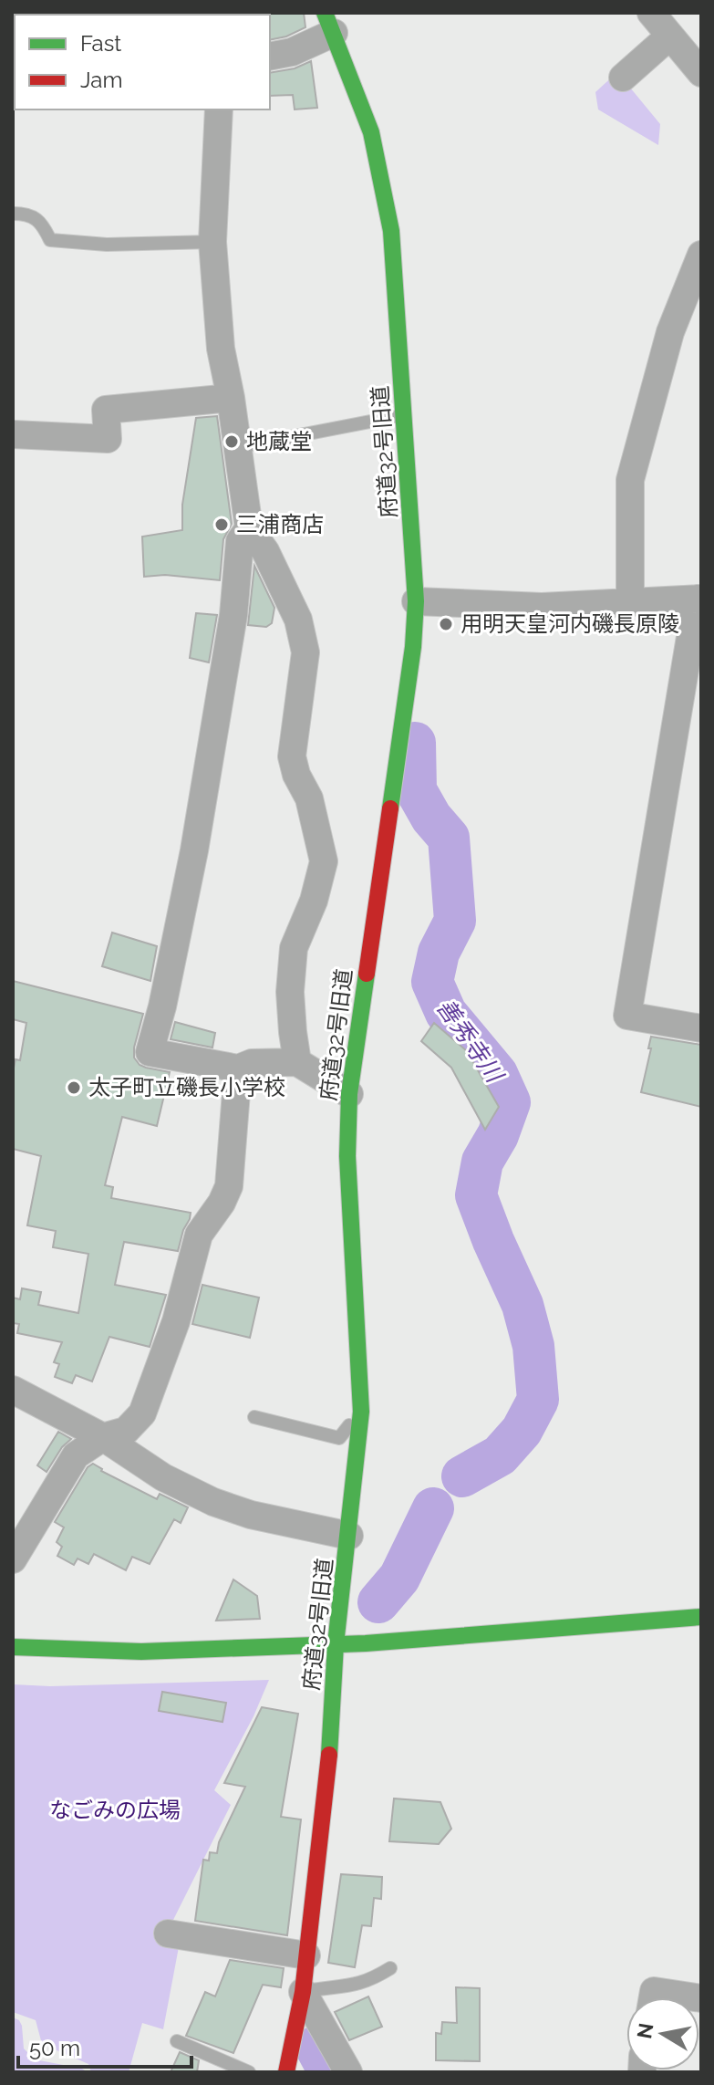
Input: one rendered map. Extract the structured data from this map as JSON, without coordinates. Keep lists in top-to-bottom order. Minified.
{"streets":{"street":["府道32号旧道"]},"water":["善秀寺川"],"parks":["なごみの広場"],"places":["地蔵堂","三浦商店","用明天皇河内磯長原陵","太子町立磯長小学校"],"legend":["Fast","Jam"],"scale_bar":"50 m","north":"left"}
